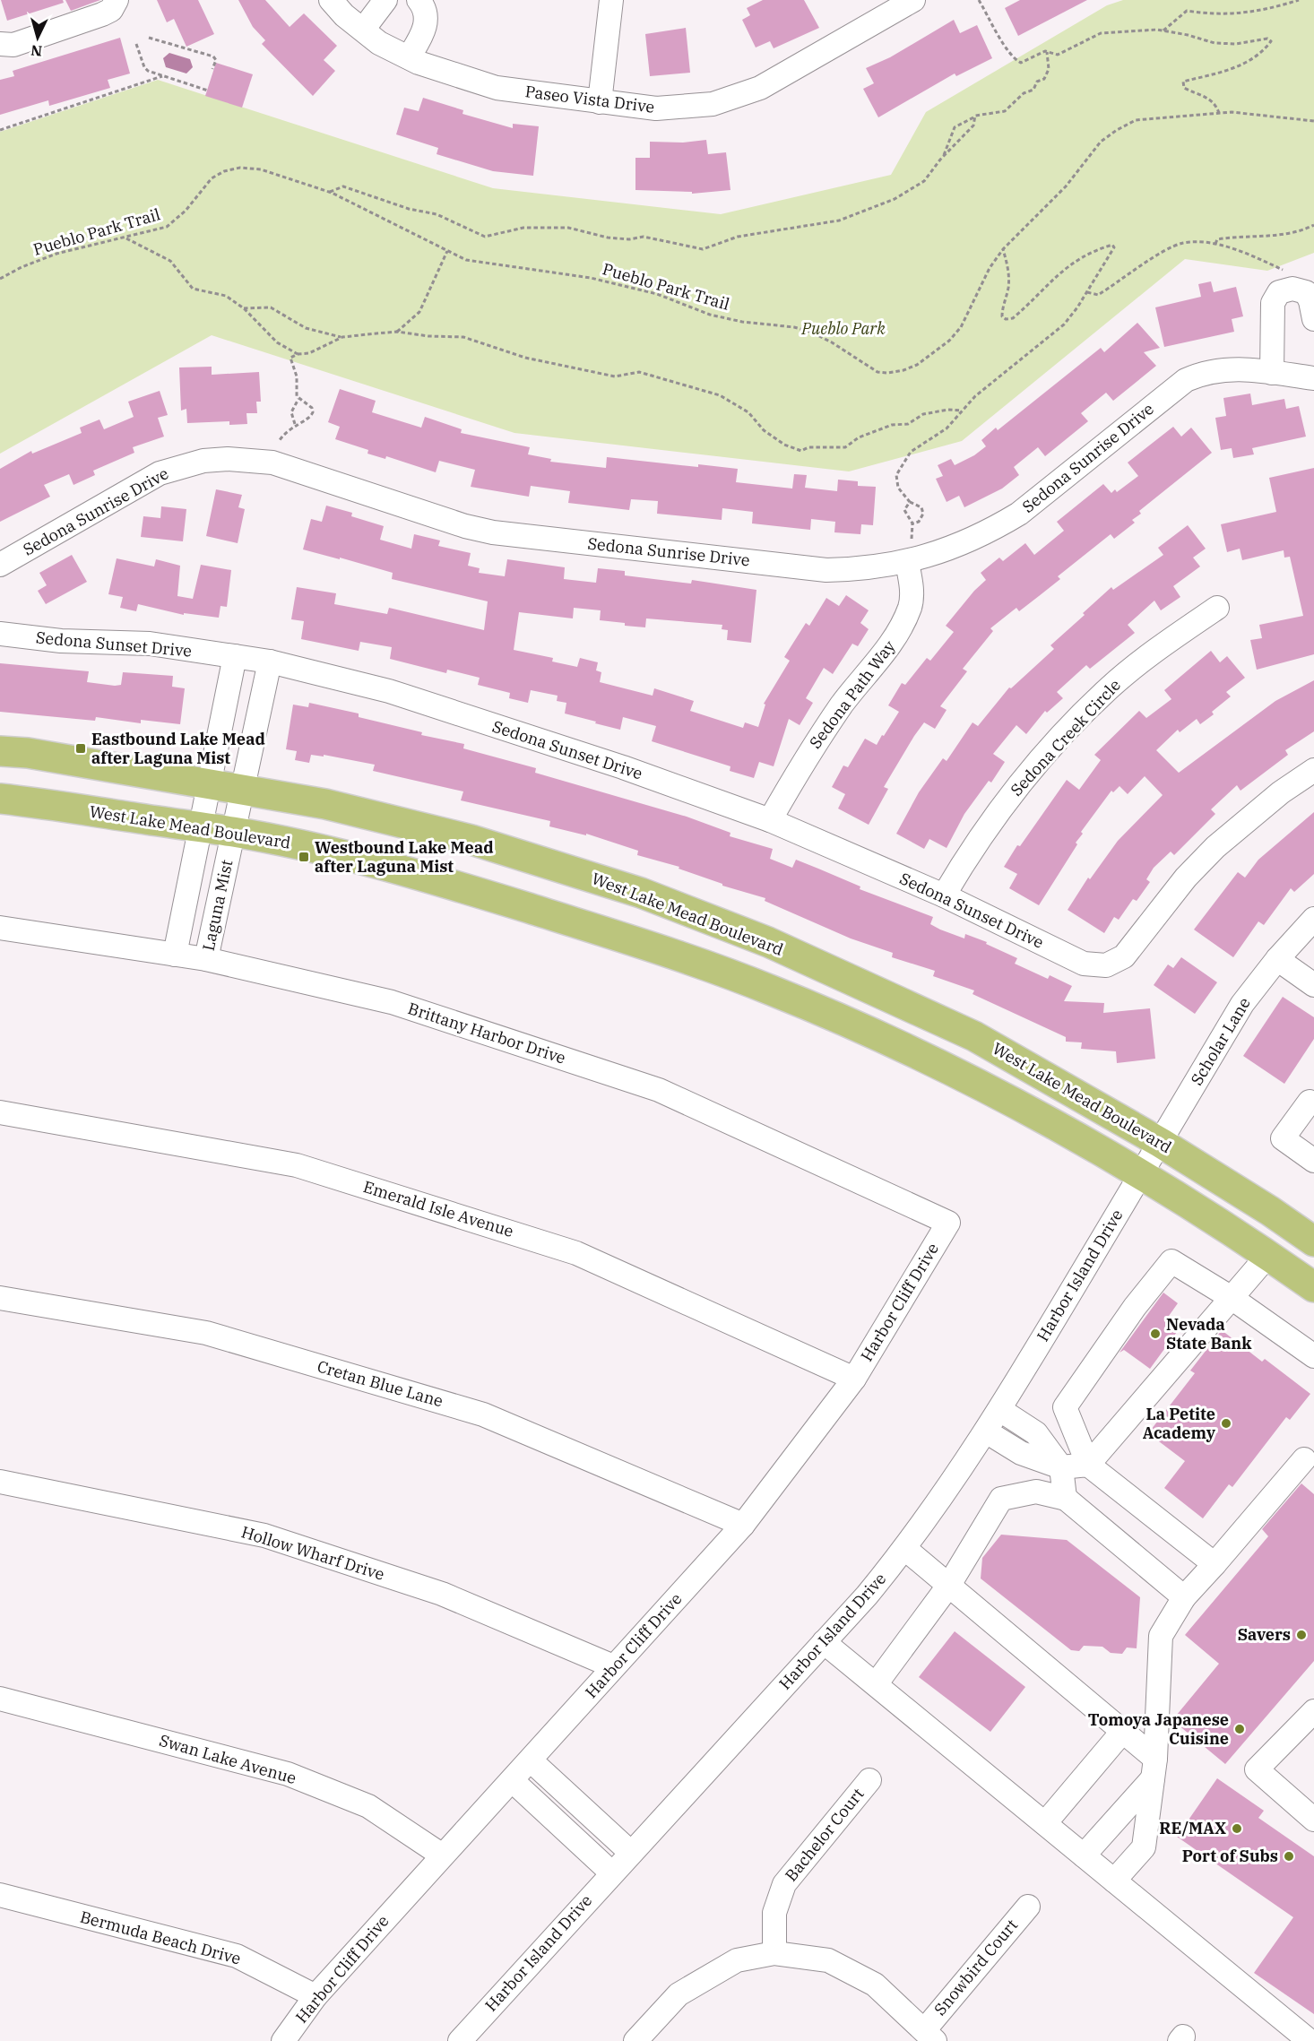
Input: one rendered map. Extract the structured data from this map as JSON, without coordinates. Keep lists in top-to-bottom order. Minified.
{"streets":{"main road":["West Lake Mead Boulevard"],"street":["Paseo Vista Drive","Sedona Sunrise Drive","Sedona Sunset Drive","Sedona Path Way","Sedona Creek Circle","Laguna Mist","Brittany Harbor Drive","Scholar Lane","Emerald Isle Avenue","Harbor Island Drive","Harbor Cliff Drive","Cretan Blue Lane","Hollow Wharf Drive","Swan Lake Avenue","Bachelor Court","Bermuda Beach Drive","Snowbird Court"],"path":["Pueblo Park Trail"]},"crossings":[["Sedona Sunrise Drive","Sedona Path Way"],["Sedona Sunset Drive","Sedona Path Way"],["Sedona Sunset Drive","Sedona Creek Circle"],["Sedona Sunset Drive","Laguna Mist"],["West Lake Mead Boulevard","Laguna Mist"],["West Lake Mead Boulevard","Scholar Lane"],["West Lake Mead Boulevard","Harbor Island Drive"],["Laguna Mist","Brittany Harbor Drive"],["Brittany Harbor Drive","Harbor Cliff Drive"],["Scholar Lane","Harbor Island Drive"],["Emerald Isle Avenue","Harbor Cliff Drive"],["Harbor Cliff Drive","Cretan Blue Lane"],["Harbor Cliff Drive","Hollow Wharf Drive"],["Harbor Cliff Drive","Swan Lake Avenue"],["Harbor Cliff Drive","Bermuda Beach Drive"]],"parks":["Pueblo Park"],"places":{"transit":["Eastbound Lake Mead after Laguna Mist","Westbound Lake Mead after Laguna Mist"],"other":["Nevada State Bank","La Petite Academy","Savers","Tomoya Japanese Cuisine","RE/MAX","Port of Subs"]},"north":"bottom"}
